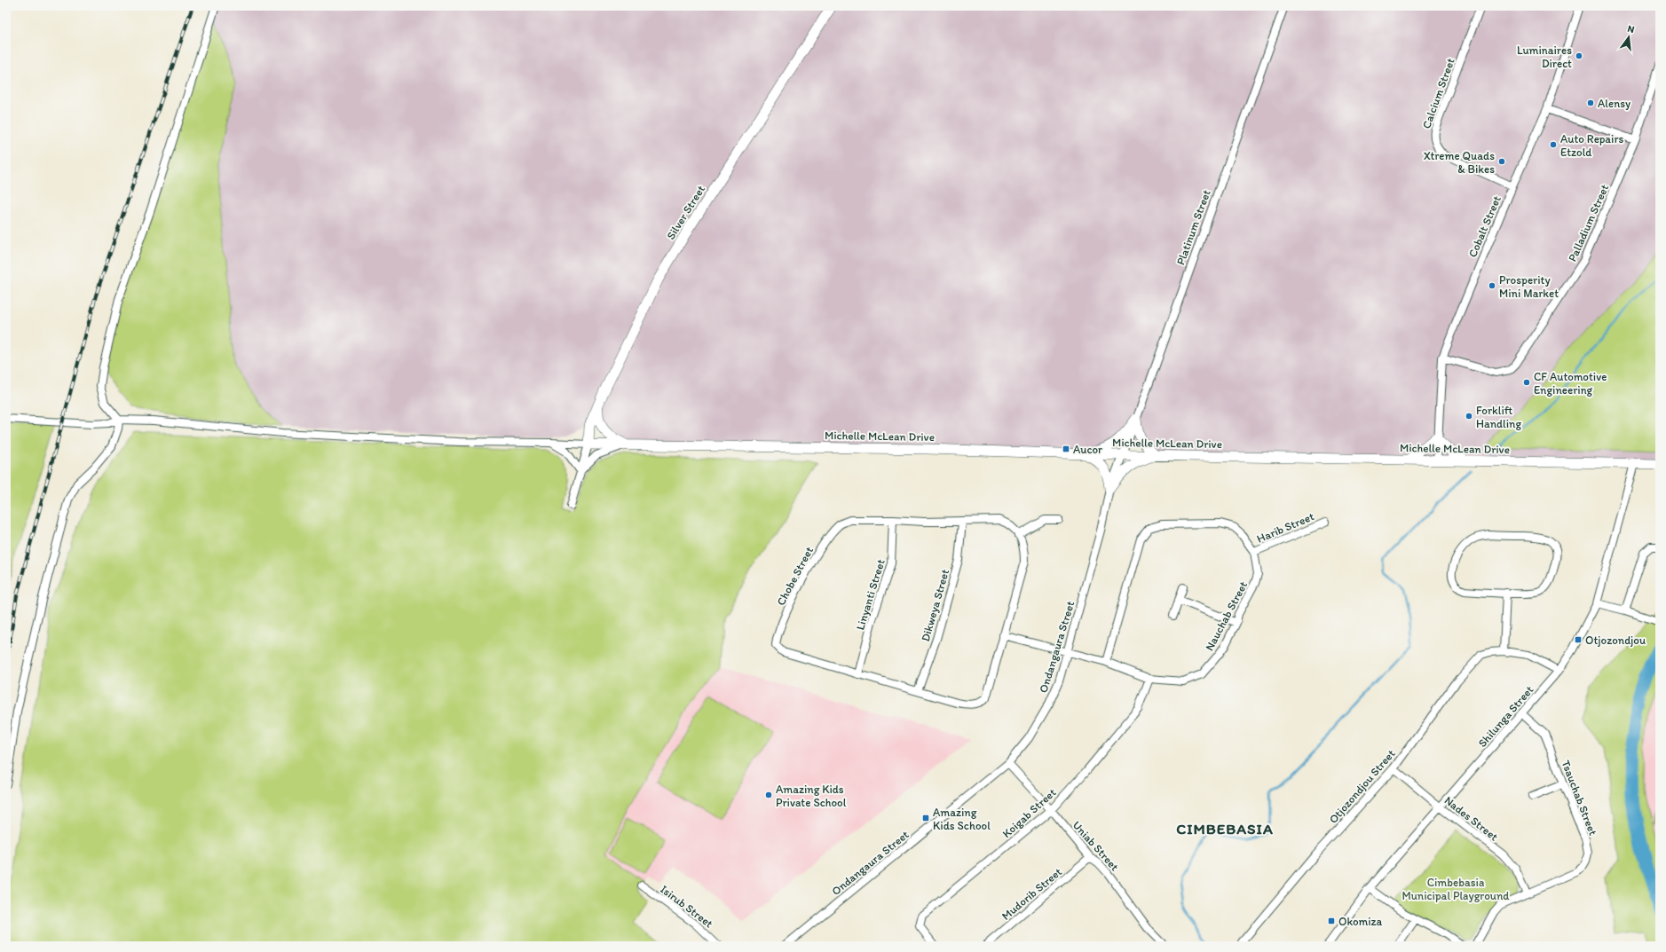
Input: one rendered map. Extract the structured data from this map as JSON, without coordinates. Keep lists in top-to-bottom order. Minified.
{"streets":{"street":["Calcium Street","Silver Street","Palladium Street","Cobalt Street","Platinum Street","Michelle McLean Drive","Harib Street","Chobe Street","Linyanti Street","Dikweya Street","Nauchab Street","Ondangaura Street","Shilunga Street","Otjozondjou Street","Tsauchab Street","Koigab Street","Nades Street","Uniab Street","Mudorib Street","Isirub Street"]},"crossings":[["Calcium Street","Cobalt Street"],["Silver Street","Michelle McLean Drive"],["Palladium Street","Cobalt Street"],["Cobalt Street","Michelle McLean Drive"],["Platinum Street","Michelle McLean Drive"],["Platinum Street","Ondangaura Street"],["Michelle McLean Drive","Ondangaura Street"],["Michelle McLean Drive","Shilunga Street"],["Harib Street","Nauchab Street"],["Chobe Street","Linyanti Street"],["Chobe Street","Dikweya Street"],["Nauchab Street","Ondangaura Street"],["Nauchab Street","Koigab Street"],["Ondangaura Street","Uniab Street"],["Shilunga Street","Otjozondjou Street"],["Shilunga Street","Tsauchab Street"],["Shilunga Street","Nades Street"],["Otjozondjou Street","Nades Street"],["Tsauchab Street","Nades Street"],["Koigab Street","Uniab Street"],["Uniab Street","Mudorib Street"]],"districts":["CIMBEBASIA"],"parks":["Cimbebasia Municipal Playground"],"places":{"other":["Luminaires Direct","Alensy","Auto Repairs Etzold","Xtreme Quads & Bikes","Prosperity Mini Market","CF Automotive Engineering","Forklift Handling","Amazing Kids Private School"],"transit":["Aucor","Otjozondjou","Amazing Kids School","Okomiza"]},"north":"top"}
